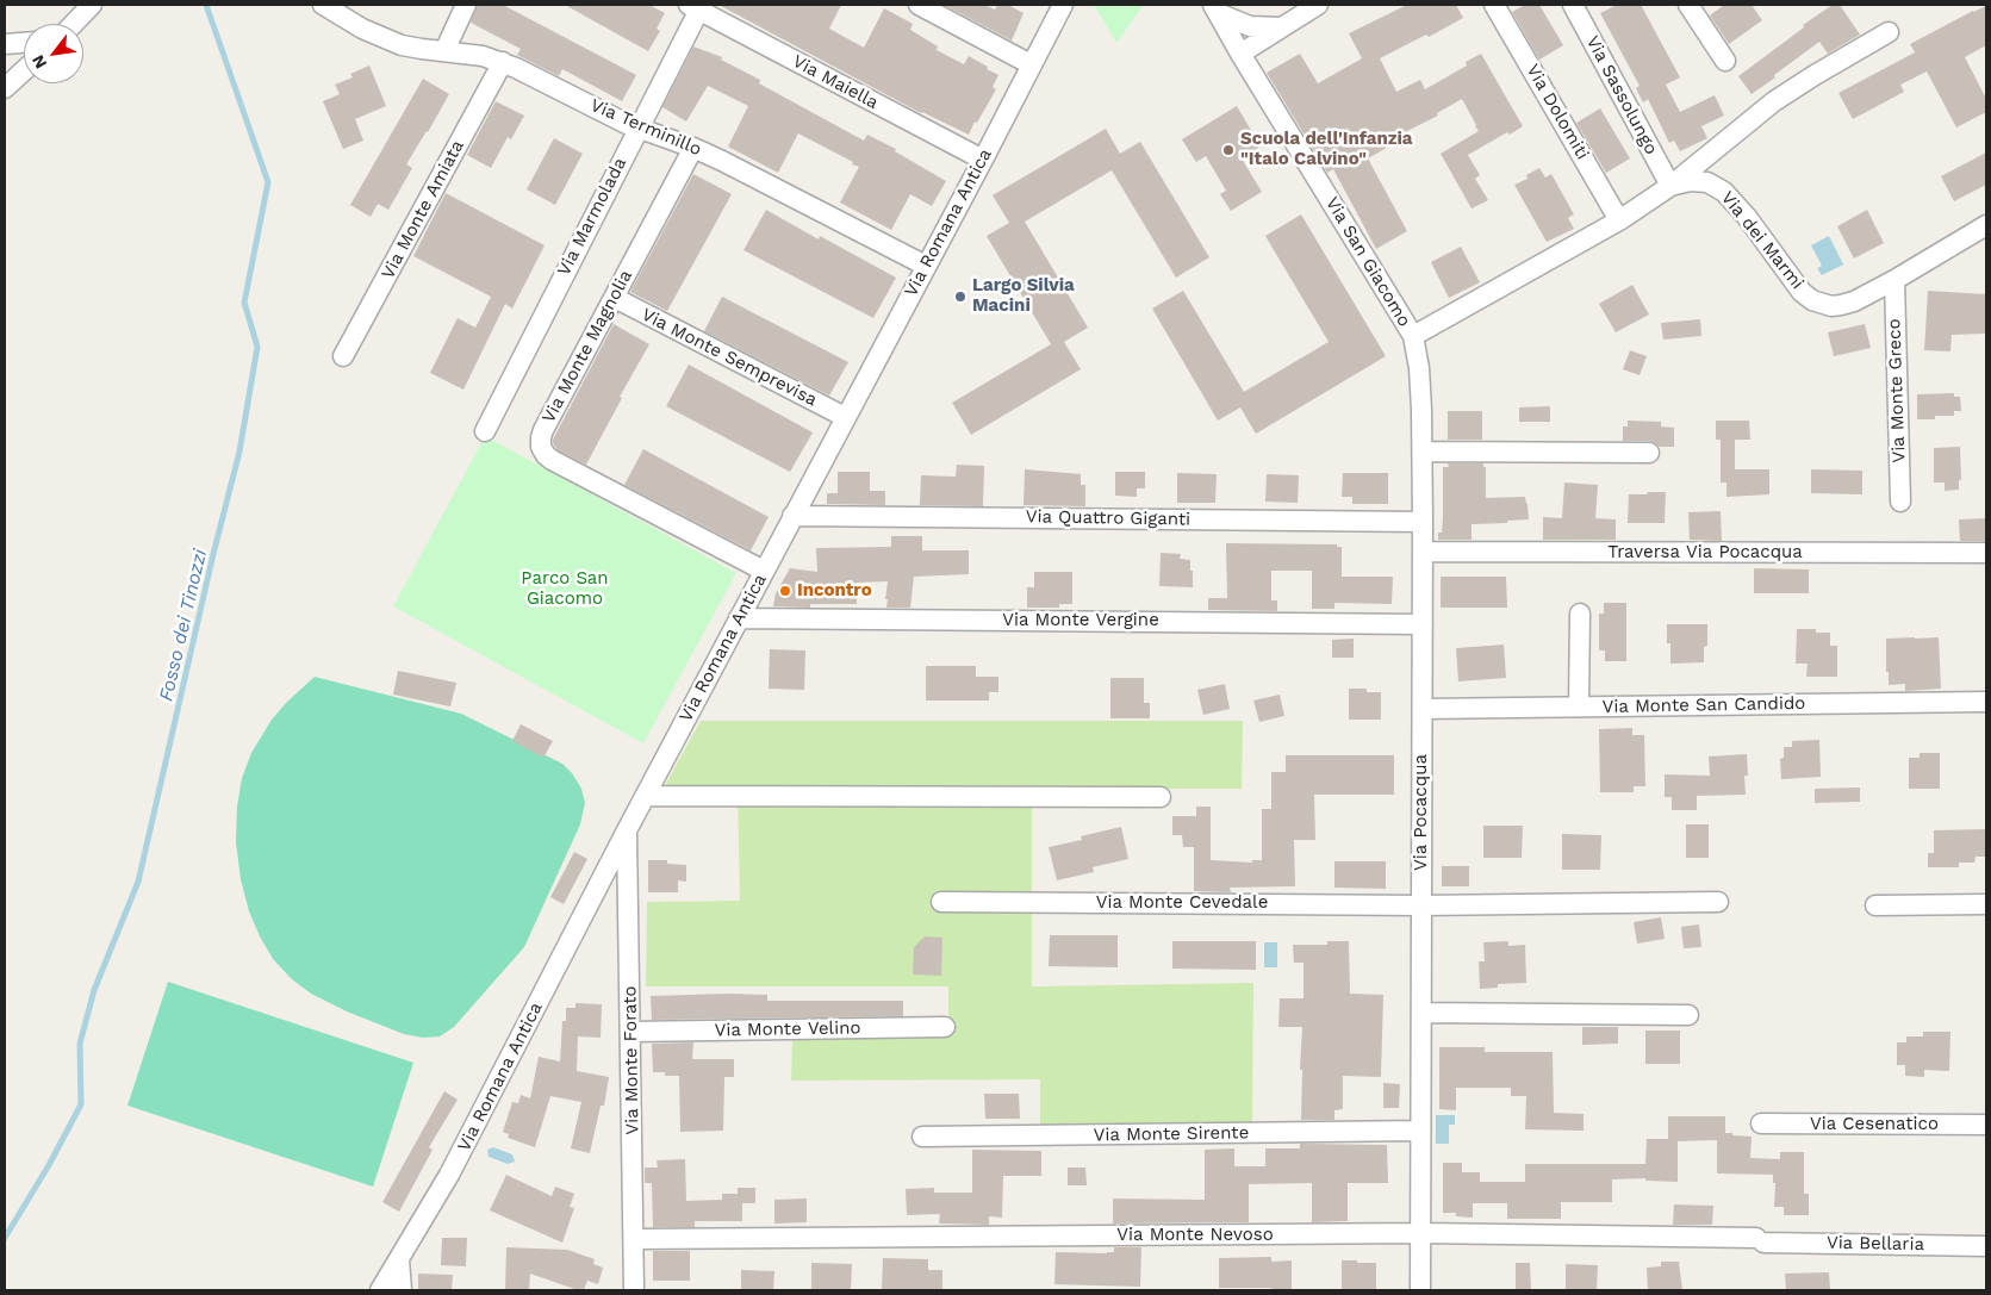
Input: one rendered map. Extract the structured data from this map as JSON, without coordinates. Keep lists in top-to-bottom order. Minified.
{"streets":{"street":["Via Maiella","Via Sassolungo","Via Dolomiti","Via Terminillo","Via Monte Amiata","Via Marmolada","Via Romana Antica","Via dei Marmi","Via San Giacomo","Via Monte Magnolia","Via Monte Semprevisa","Via Monte Greco","Via Quattro Giganti","Traversa Via Pocacqua","Via Monte Vergine","Via Monte San Candido","Via Pocacqua","Via Monte Cevedale","Via Monte Velino","Via Monte Forato","Via Cesenatico","Via Monte Sirente","Via Monte Nevoso","Via Bellaria"]},"crossings":[["Via Maiella","Via Marmolada"],["Via Maiella","Via Romana Antica"],["Via Sassolungo","Via dei Marmi"],["Via Dolomiti","Via dei Marmi"],["Via Terminillo","Via Monte Amiata"],["Via Terminillo","Via Marmolada"],["Via Terminillo","Via Romana Antica"],["Via Terminillo","Via Monte Magnolia"],["Via Romana Antica","Via Monte Magnolia"],["Via Romana Antica","Via Monte Semprevisa"],["Via Romana Antica","Via Quattro Giganti"],["Via Romana Antica","Via Monte Vergine"],["Via Romana Antica","Via Monte Forato"],["Via dei Marmi","Via San Giacomo"],["Via dei Marmi","Via Monte Greco"],["Via dei Marmi","Via Pocacqua"],["Via San Giacomo","Via Pocacqua"],["Via Monte Magnolia","Via Monte Semprevisa"],["Via Quattro Giganti","Via Pocacqua"],["Traversa Via Pocacqua","Via Pocacqua"],["Via Monte Vergine","Via Pocacqua"],["Via Monte San Candido","Via Pocacqua"],["Via Pocacqua","Via Monte Cevedale"],["Via Pocacqua","Via Monte Sirente"],["Via Pocacqua","Via Monte Nevoso"],["Via Monte Velino","Via Monte Forato"],["Via Monte Forato","Via Monte Nevoso"],["Via Monte Nevoso","Via Bellaria"]],"water":["Fosso dei Tinozzi"],"parks":["Parco San Giacomo"],"places":["Scuola dell'Infanzia \"Italo Calvino\"","Largo Silvia Macini","Incontro"],"north":"bottom left"}
